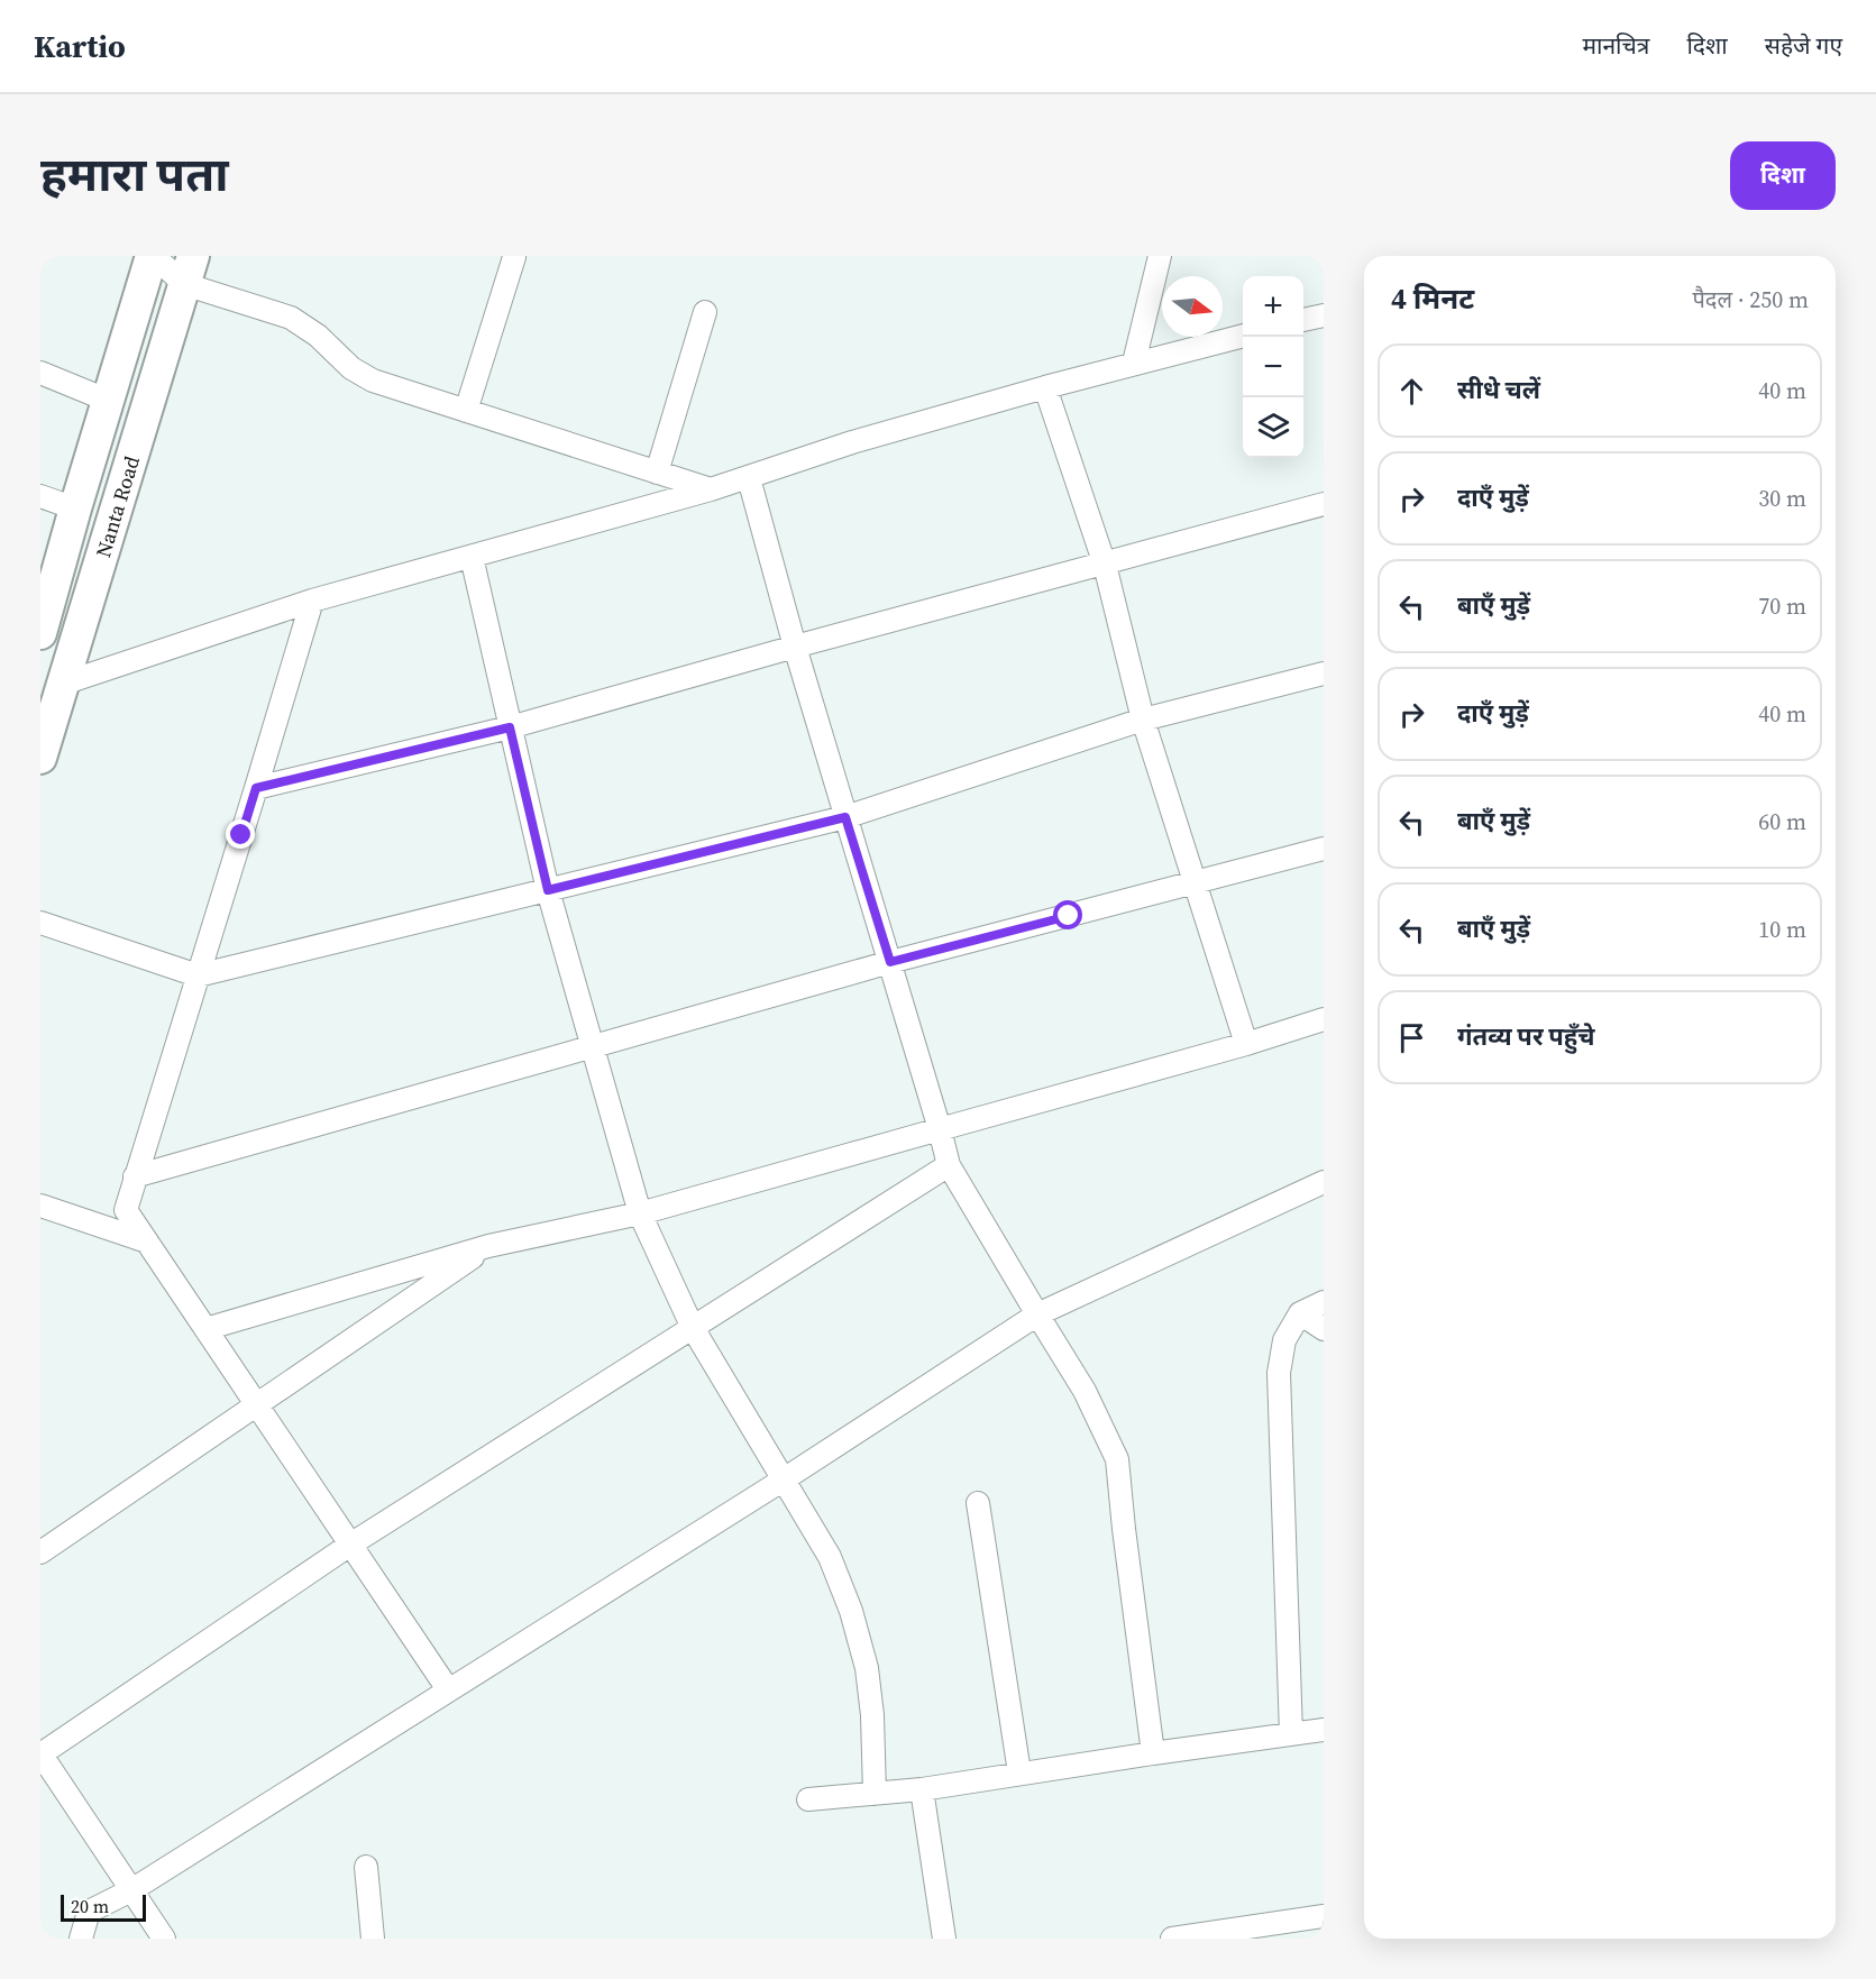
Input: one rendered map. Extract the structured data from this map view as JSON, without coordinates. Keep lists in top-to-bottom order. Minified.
{"streets":{"main road":["Nanta Road"]},"scale_bar":"20 m","north":"right","page":{"header":"Kartio","nav":["मानचित्र","दिशा","सहेजे गए"],"title":"हमारा पता","buttons":"दिशा","heading":["4 मिनट","पैदल · 250 m"],"map_buttons":["+","−"],"list":[["सीधे चलें","40 m"],["दाएँ मुड़ें","30 m"],["बाएँ मुड़ें","70 m"],["दाएँ मुड़ें","40 m"],["बाएँ मुड़ें","60 m"],["बाएँ मुड़ें","10 m"],"गंतव्य पर पहुँचे"],"scale":"20 m"}}
